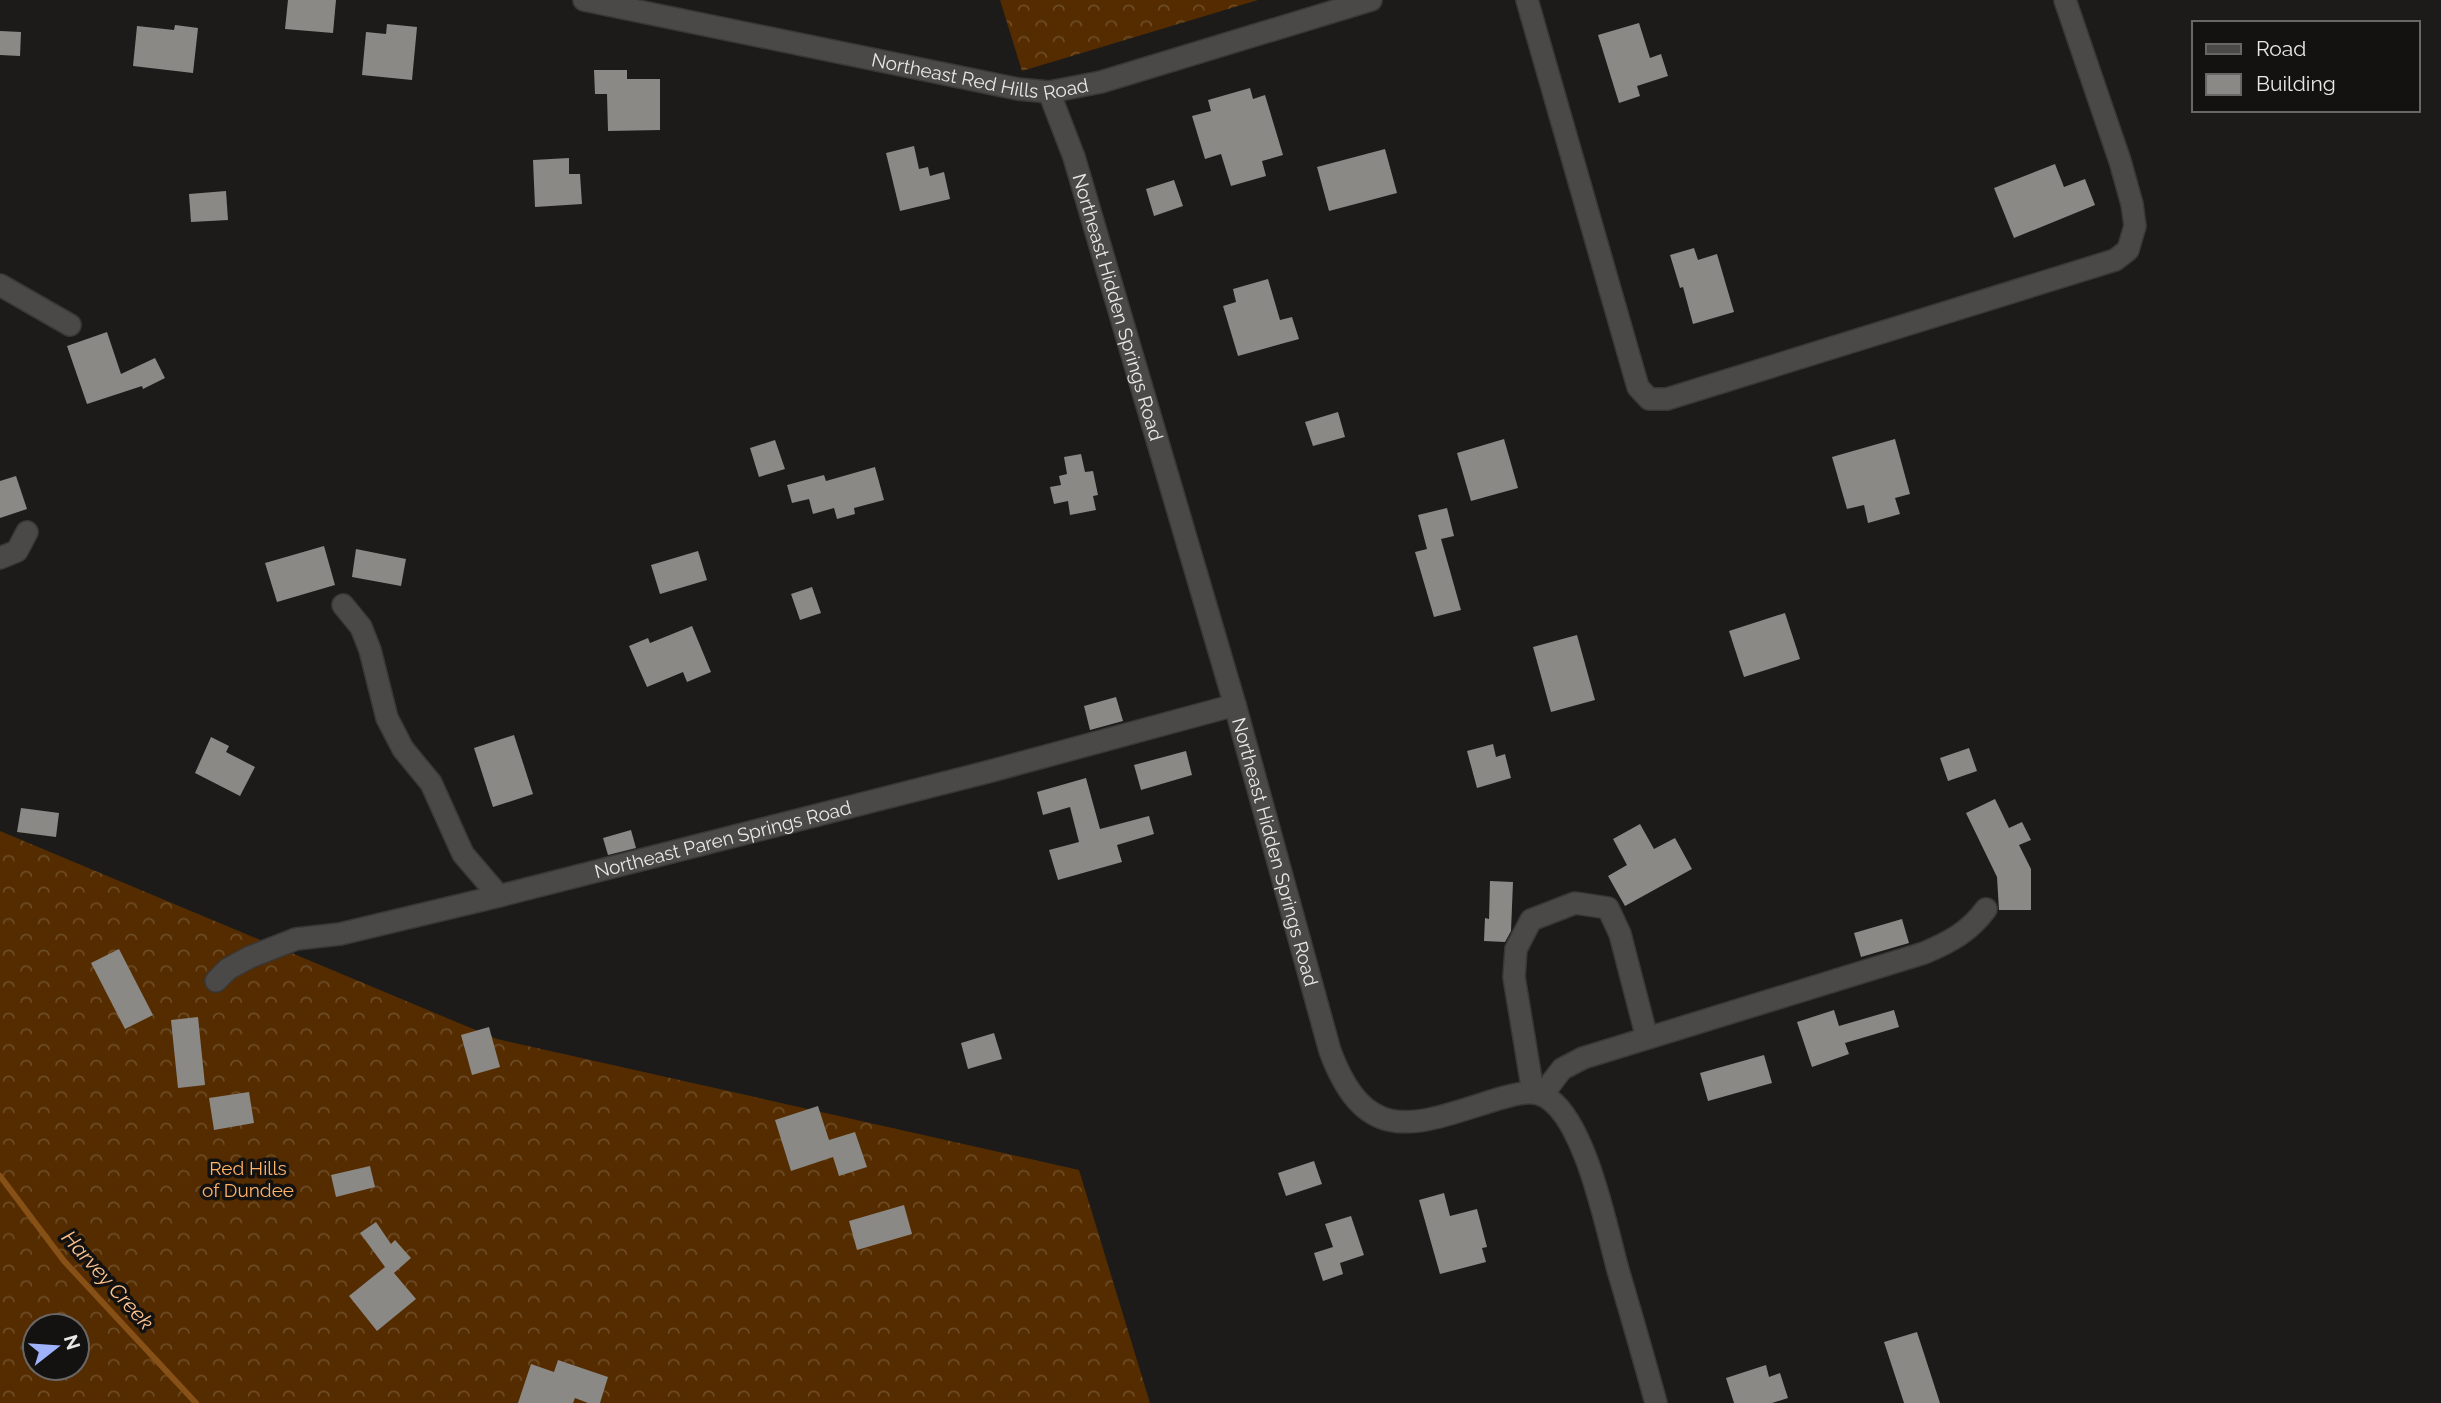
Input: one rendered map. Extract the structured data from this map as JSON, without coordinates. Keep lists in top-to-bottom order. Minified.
{"streets":{"street":["Northeast Red Hills Road","Northeast Hidden Springs Road","Northeast Paren Springs Road"]},"crossings":[["Northeast Red Hills Road","Northeast Hidden Springs Road"],["Northeast Hidden Springs Road","Northeast Paren Springs Road"]],"water":["Harvey Creek"],"parks":["Red Hills of Dundee"],"legend":["Road","Building"],"north":"right"}
